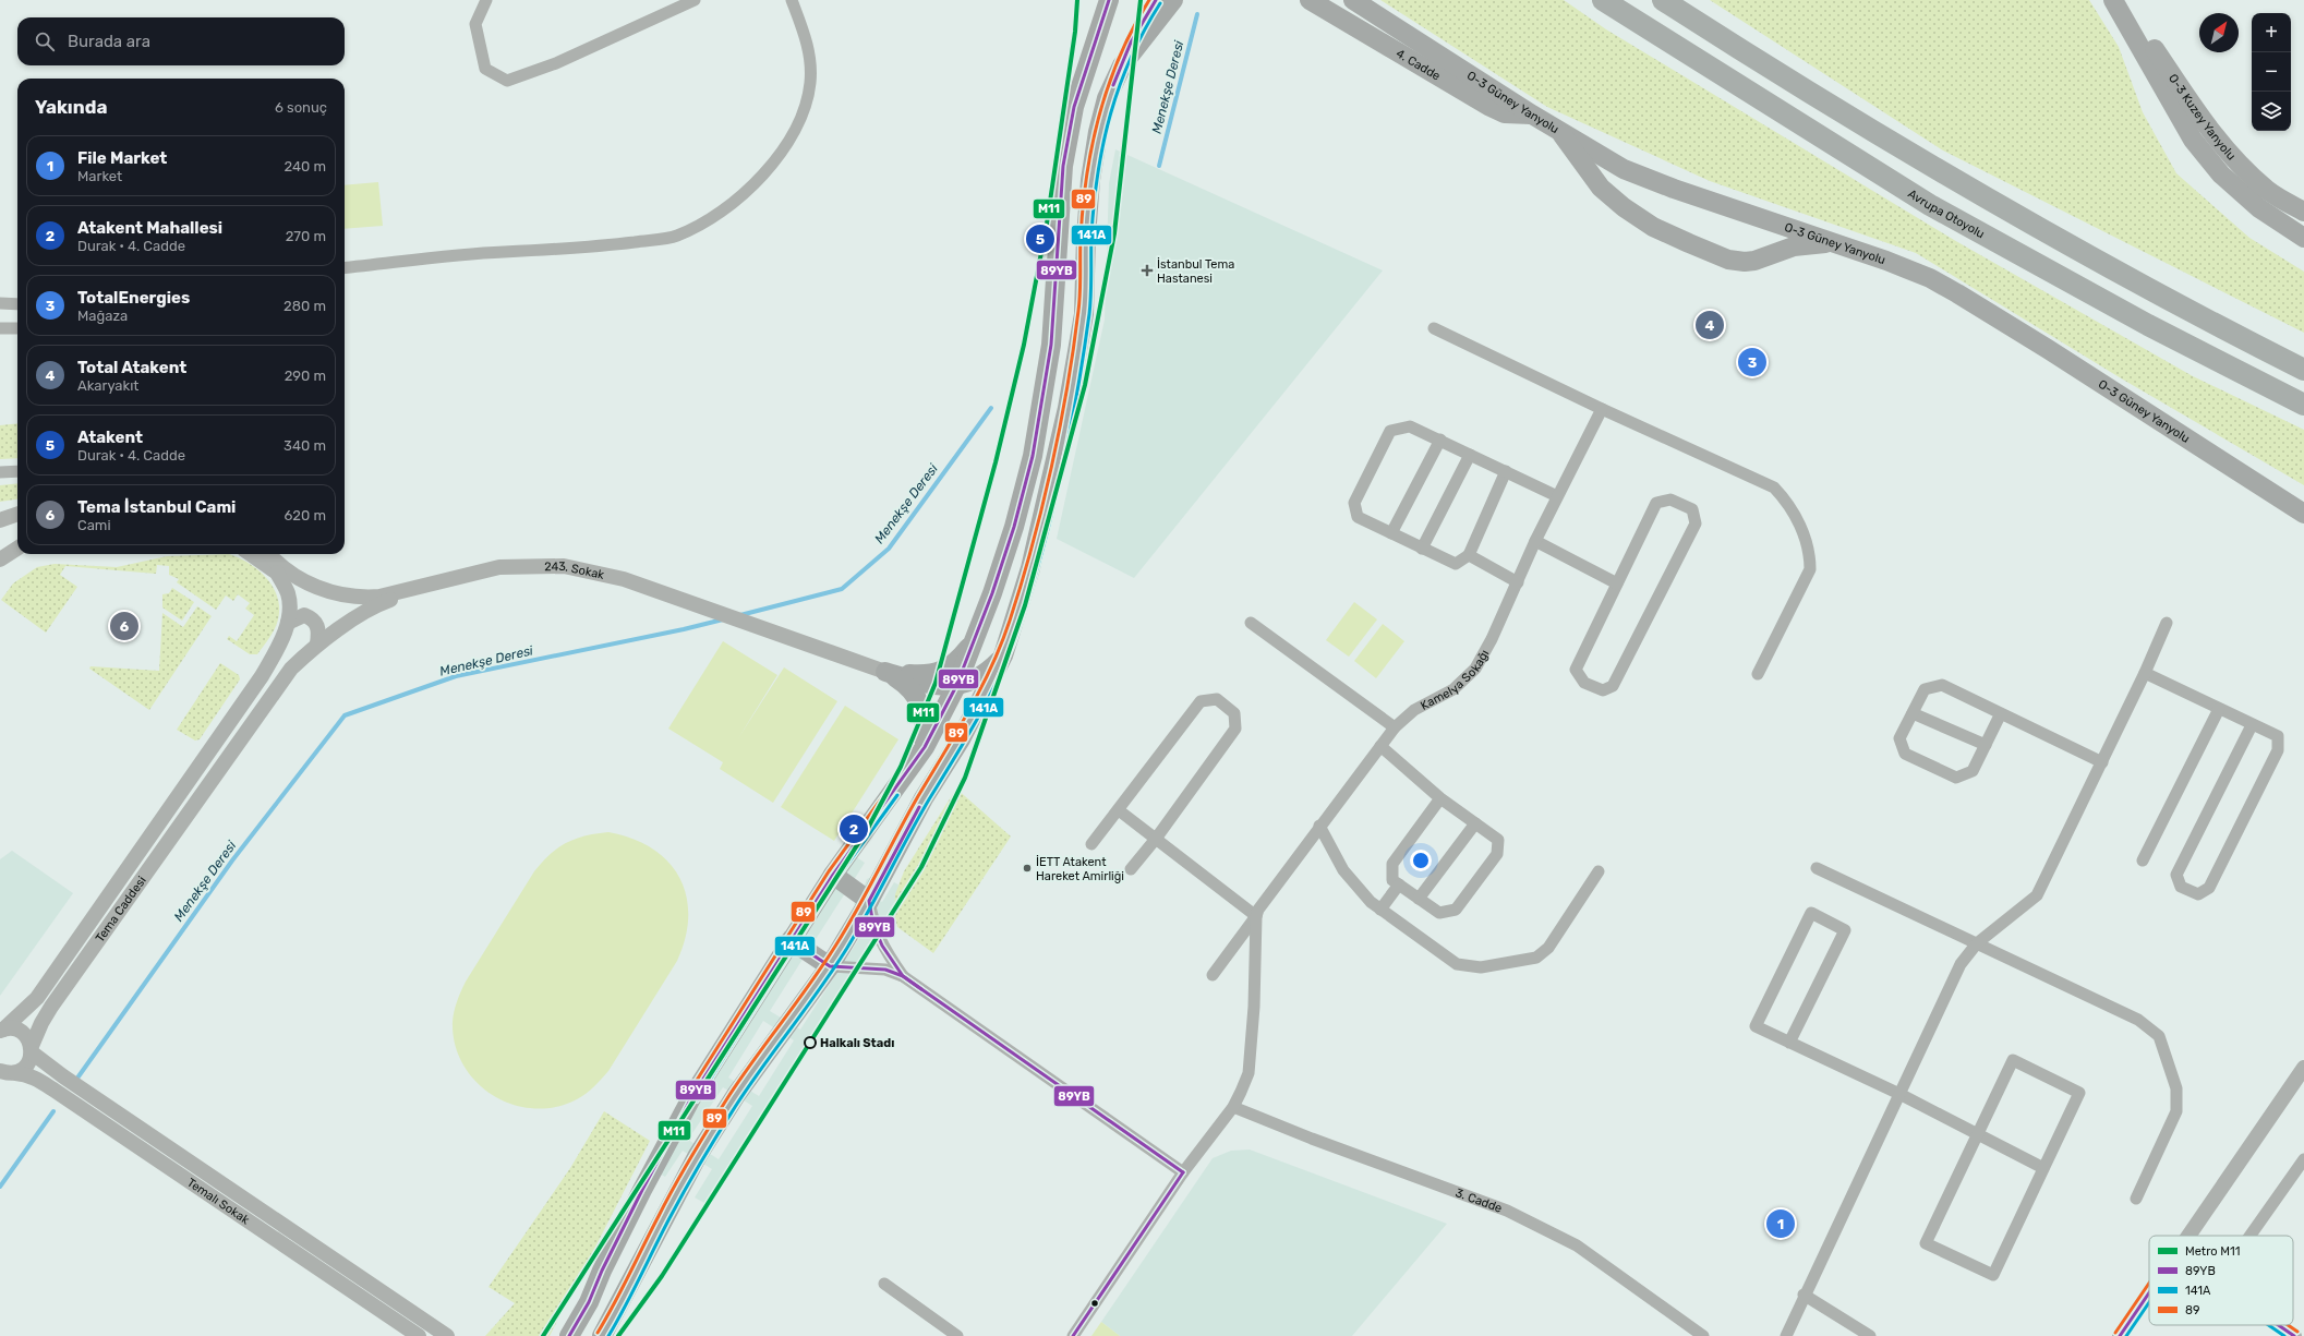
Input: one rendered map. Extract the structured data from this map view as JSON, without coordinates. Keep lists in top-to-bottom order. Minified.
{"streets":{"highway":["Avrupa Otoyolu"],"main road":["4. Cadde","O-3 Güney Yanyolu","O-3 Kuzey Yanyolu"],"street":["243. Sokak","Kamelya Sokağı","Tema Caddesi","3. Cadde","Temalı Sokak"]},"crossings":[["4. Cadde","O-3 Güney Yanyolu"],["243. Sokak","Tema Caddesi"],["Tema Caddesi","Temalı Sokak"]],"water":["Menekşe Deresi"],"places":{"health":["İstanbul Tema Hastanesi"],"other":["İETT Atakent Hareket Amirliği","Halkalı Stadı"]},"lines":["metro line M11","transit line 89YB","transit line 89","transit line 141A"],"legend":["Metro M11","89YB","141A","89"],"north":"top right","page":{"map_buttons":["+","−"],"search":"Burada ara","heading":["Yakında","6 sonuç"],"list":[{"mark":"1","name":"File Market","note":"Market","value":"240 m"},{"mark":"2","name":"Atakent Mahallesi","note":"Durak · 4. Cadde","value":"270 m"},{"mark":"3","name":"TotalEnergies","note":"Mağaza","value":"280 m"},{"mark":"4","name":"Total Atakent","note":"Akaryakıt","value":"290 m"},{"mark":"5","name":"Atakent","note":"Durak · 4. Cadde","value":"340 m"},{"mark":"6","name":"Tema İstanbul Cami","note":"Cami","value":"620 m"}],"pins":["5","4","3","6","2","1"]}}
